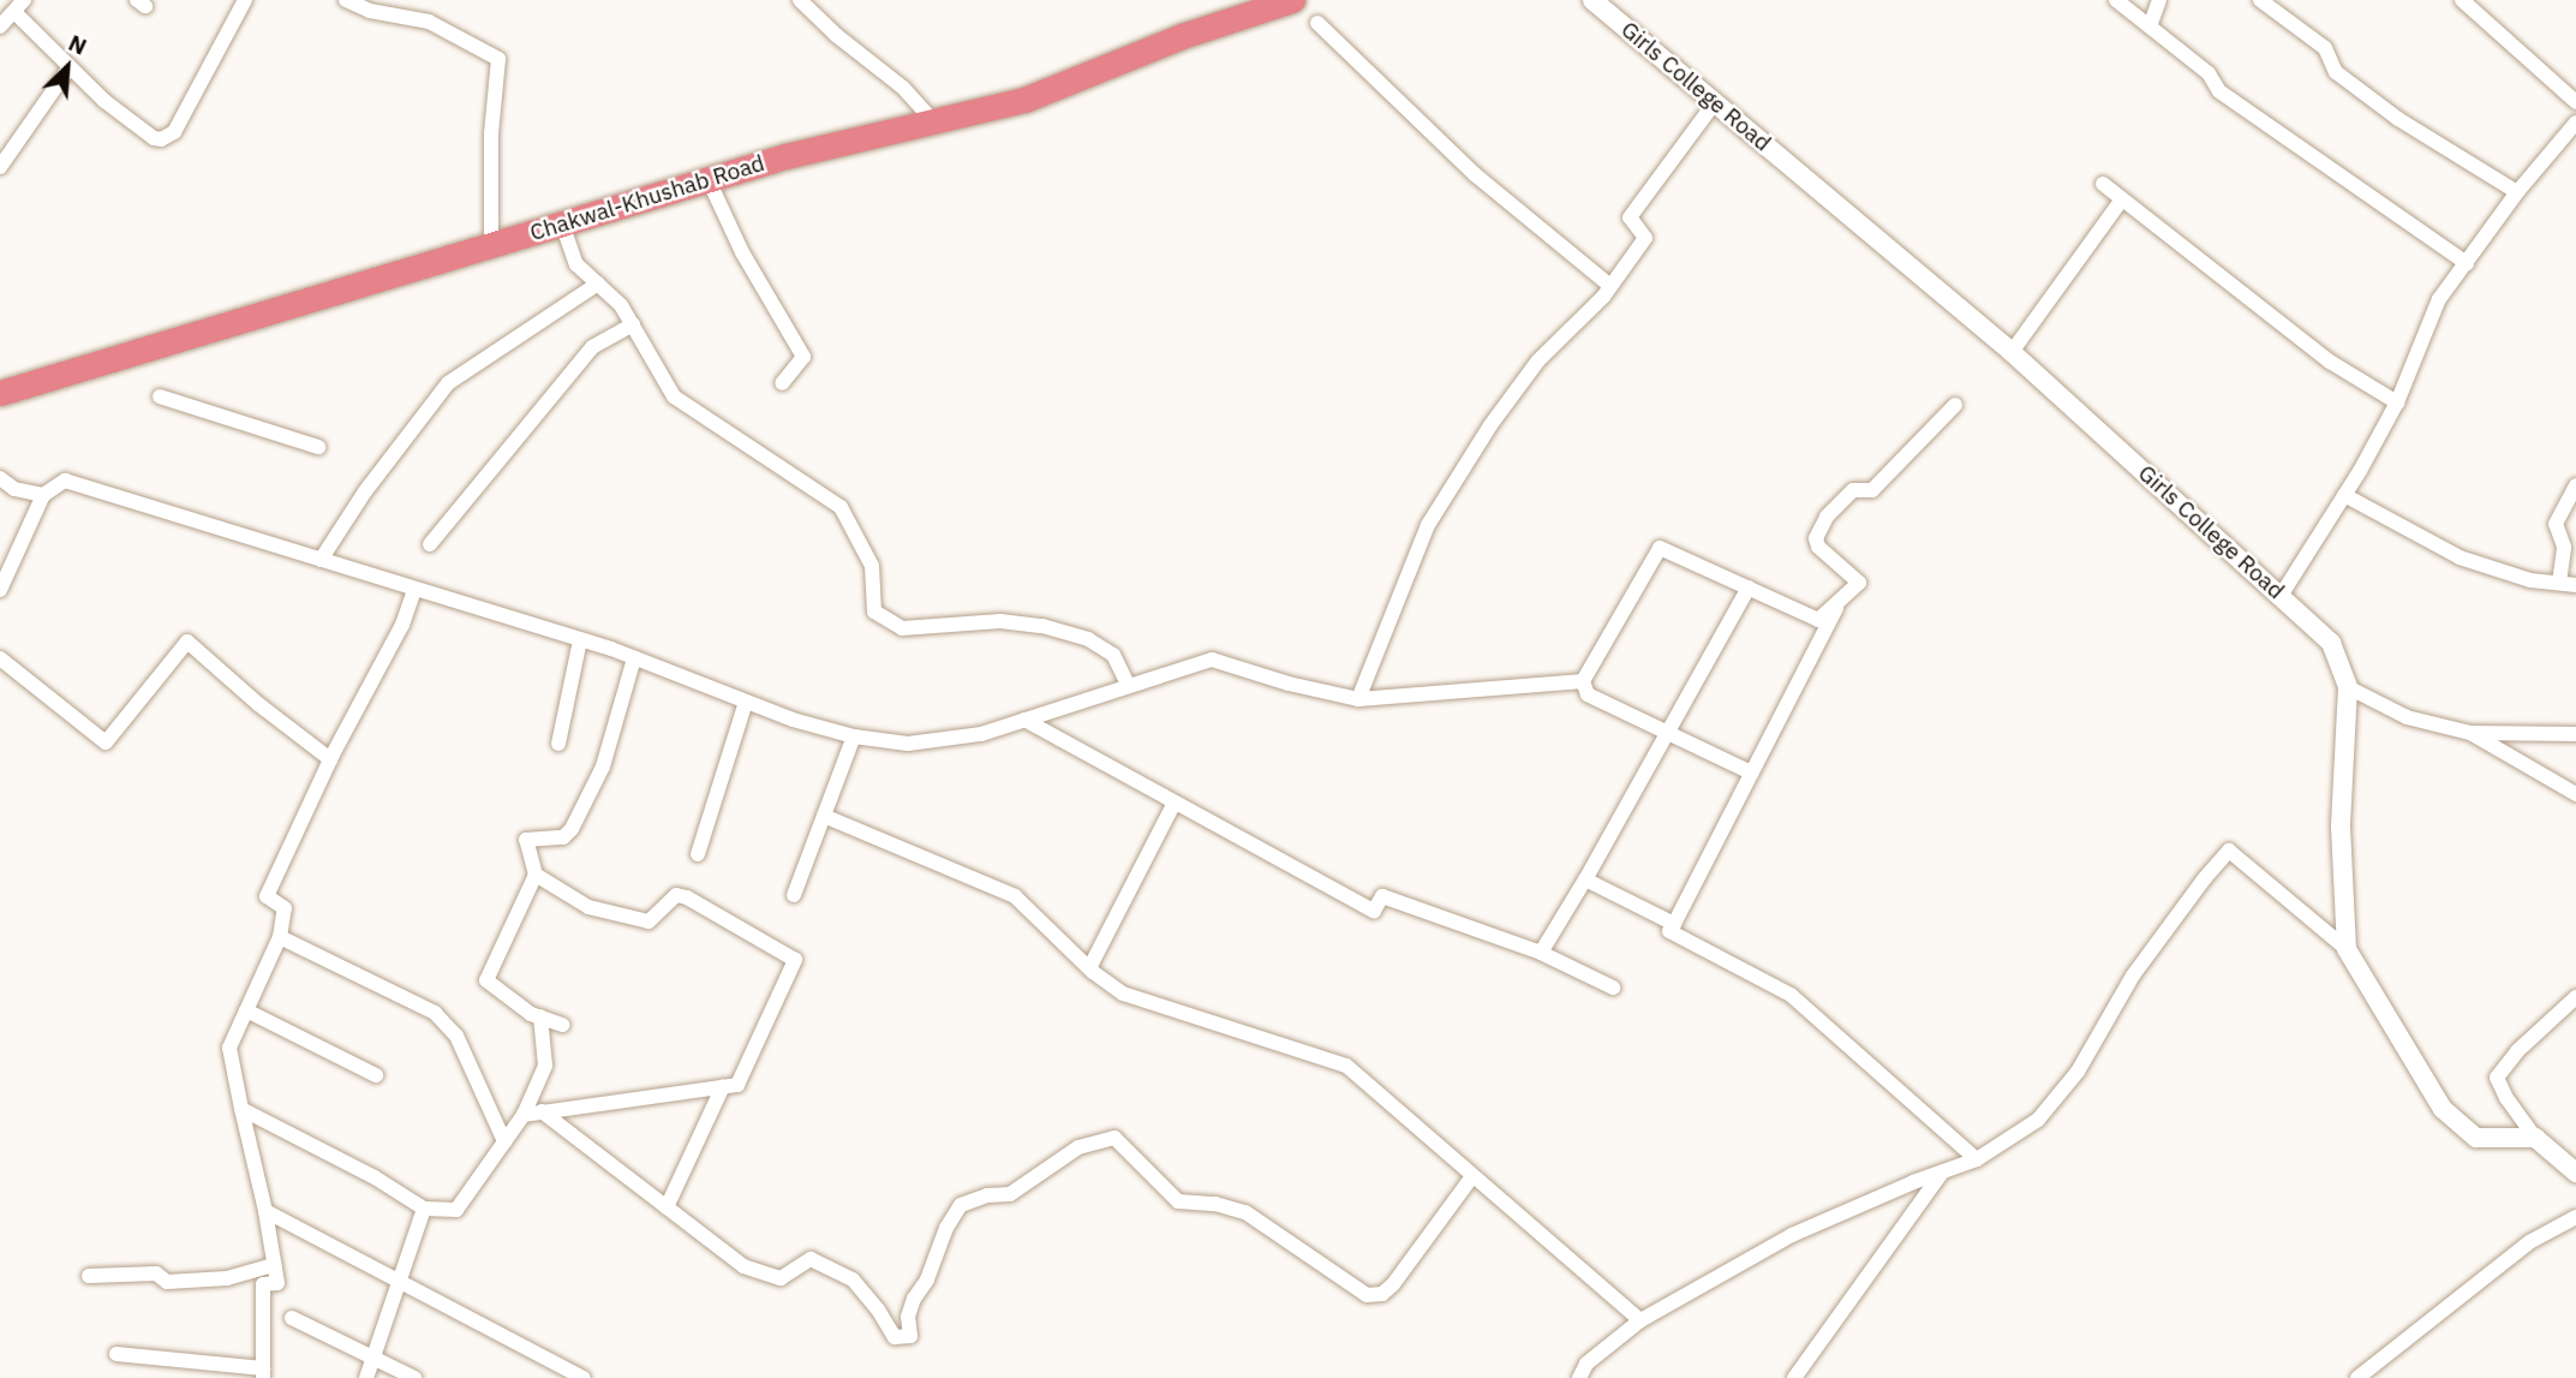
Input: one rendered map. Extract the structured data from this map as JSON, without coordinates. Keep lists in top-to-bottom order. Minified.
{"streets":{"highway":["Chakwal-Khushab Road"],"street":["Girls College Road"]},"north":"top right"}
